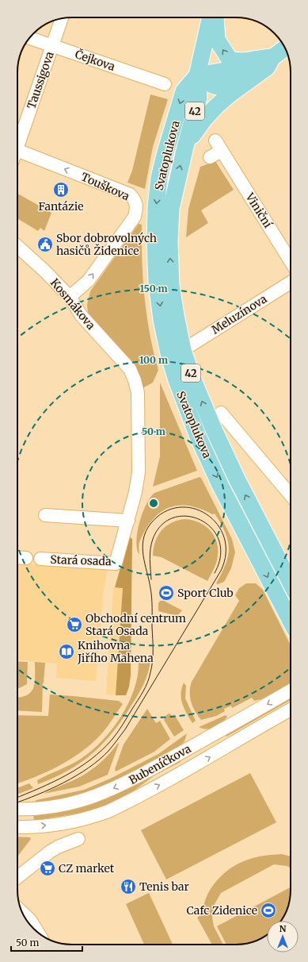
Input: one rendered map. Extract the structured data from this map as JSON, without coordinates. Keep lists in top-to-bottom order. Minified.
{"streets":{"main road":["42","Svatoplukova"],"street":["Čejkova","Taussigova","Touškova","Viniční","Kosmákova","Meluzínova","Stará osada","Bubeníčkova"]},"crossings":[["Čejkova","Taussigova"],["Svatoplukova","Meluzínova"],["Touškova","Kosmákova"],["Kosmákova","Stará osada"]],"places":{"building":["Fantázie"],"public building":["Sbor dobrovolných hasičů Židenice"],"sports":["Sport Club","Cafc Zidenice"],"supermarket":["Obchodní centrum Stará Osada","CZ market"],"library":["Knihovna Jiřího Mahena"],"restaurant":["Tenis bar"]},"scale_bar":"50 m","north":"top","rings":["150 m","100 m","50 m"]}
